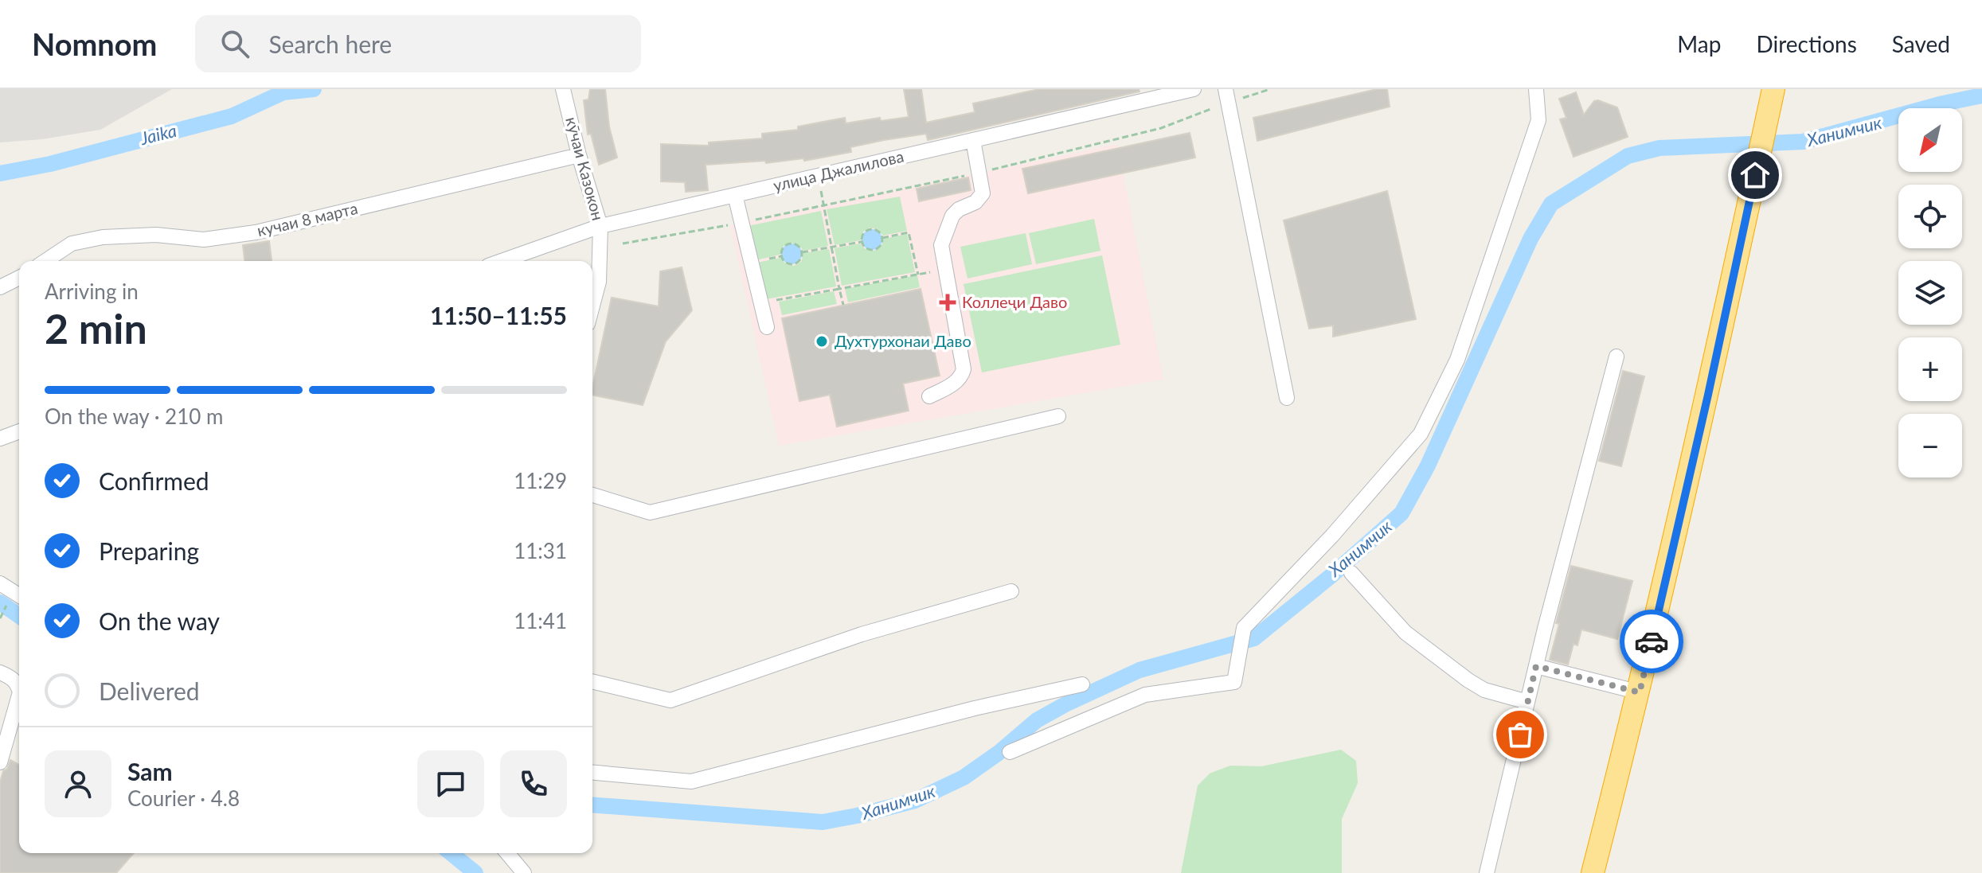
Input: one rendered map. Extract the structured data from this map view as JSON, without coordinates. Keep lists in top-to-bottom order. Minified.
{"streets":{"street":["кӯчаи Казокон","улица Джалилова","кучаи 8 марта"]},"crossings":[["кӯчаи Казокон","улица Джалилова"],["кӯчаи Казокон","кучаи 8 марта"]],"water":["Ханимчик","Jaika"],"places":{"health":["Коллеҷи Даво"],"other":["Духтурхонаи Даво"]},"north":"bottom left","page":{"header":"Nomnom","search":"Search here","nav":["Map","Directions","Saved"],"map_buttons":["+","−"],"heading":["2 min","Arriving in","11:50–11:55"],"panel":["Sam","Courier · 4.8"],"bar":"On the way · 210 m","list":[["Confirmed","11:29"],["Preparing","11:31"],["On the way","11:41"],"Delivered"]}}
